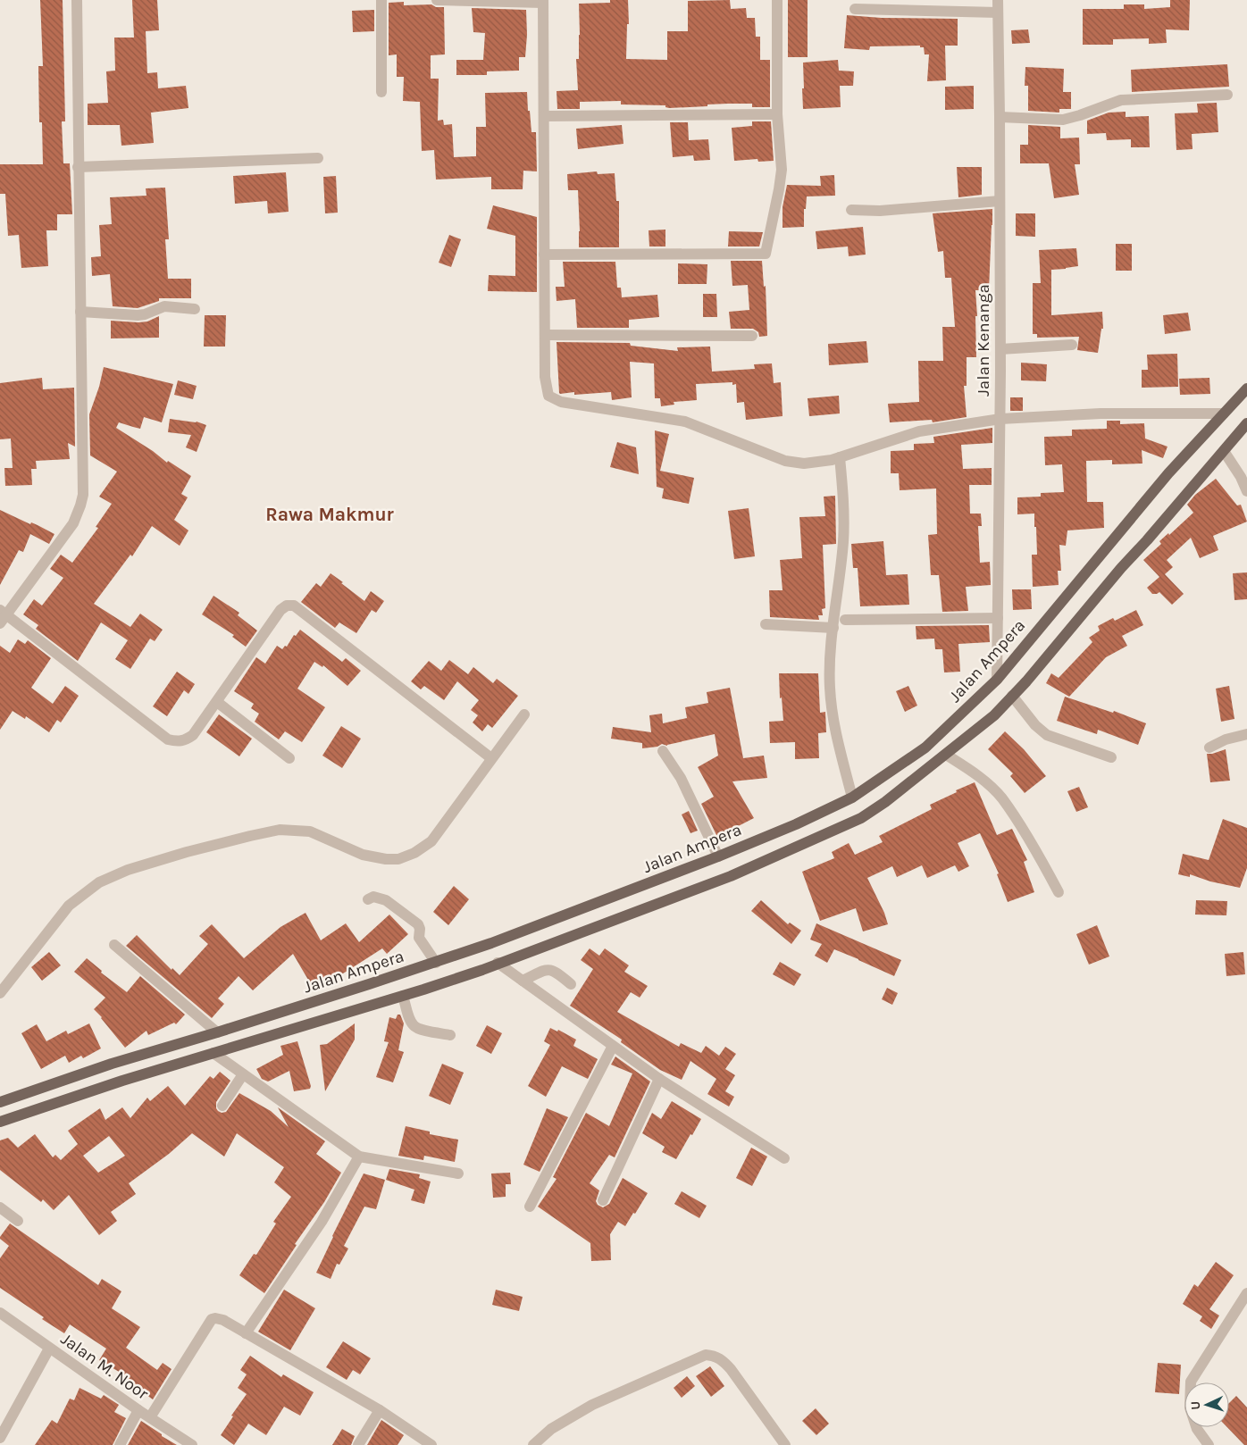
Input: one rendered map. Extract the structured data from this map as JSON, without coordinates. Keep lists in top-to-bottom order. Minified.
{"streets":{"main road":["Jalan Ampera"],"street":["Jalan Kenanga","Jalan M. Noor"]},"crossings":[["Jalan Kenanga","Jalan Ampera"]],"districts":["Rawa Makmur"],"north":"left"}
